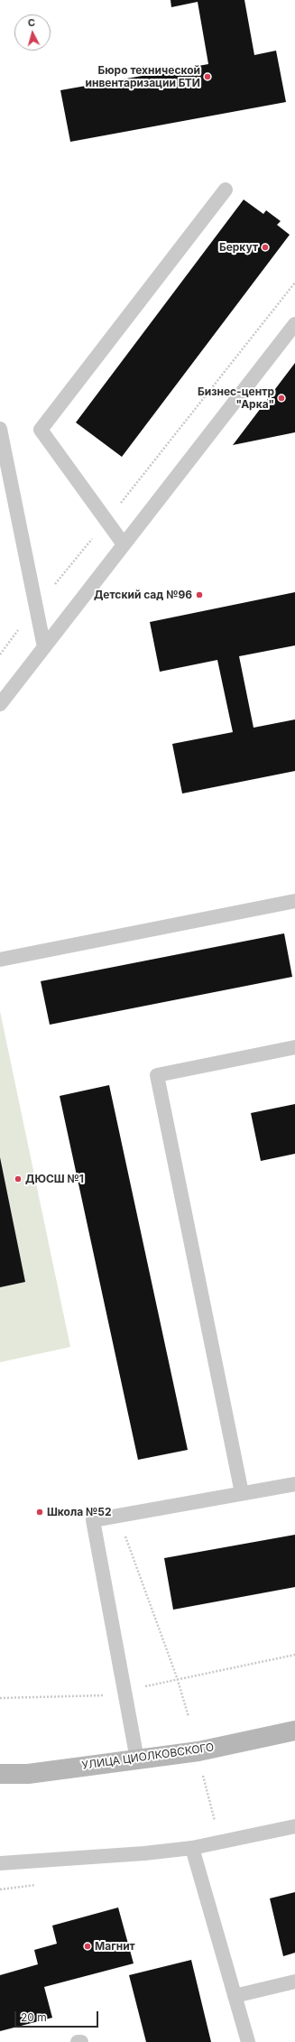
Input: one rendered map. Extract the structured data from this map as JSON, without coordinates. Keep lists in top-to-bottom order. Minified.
{"streets":{"main road":["УЛИЦА ЦИОЛКОВСКОГО"]},"places":["Бюро технической инвентаризации БТИ","Беркут","Бизнес-центр \"Арка\"","Детский сад №96","ДЮСШ №1","Школа №52","Магнит"],"scale_bar":"20 m","north":"top"}
